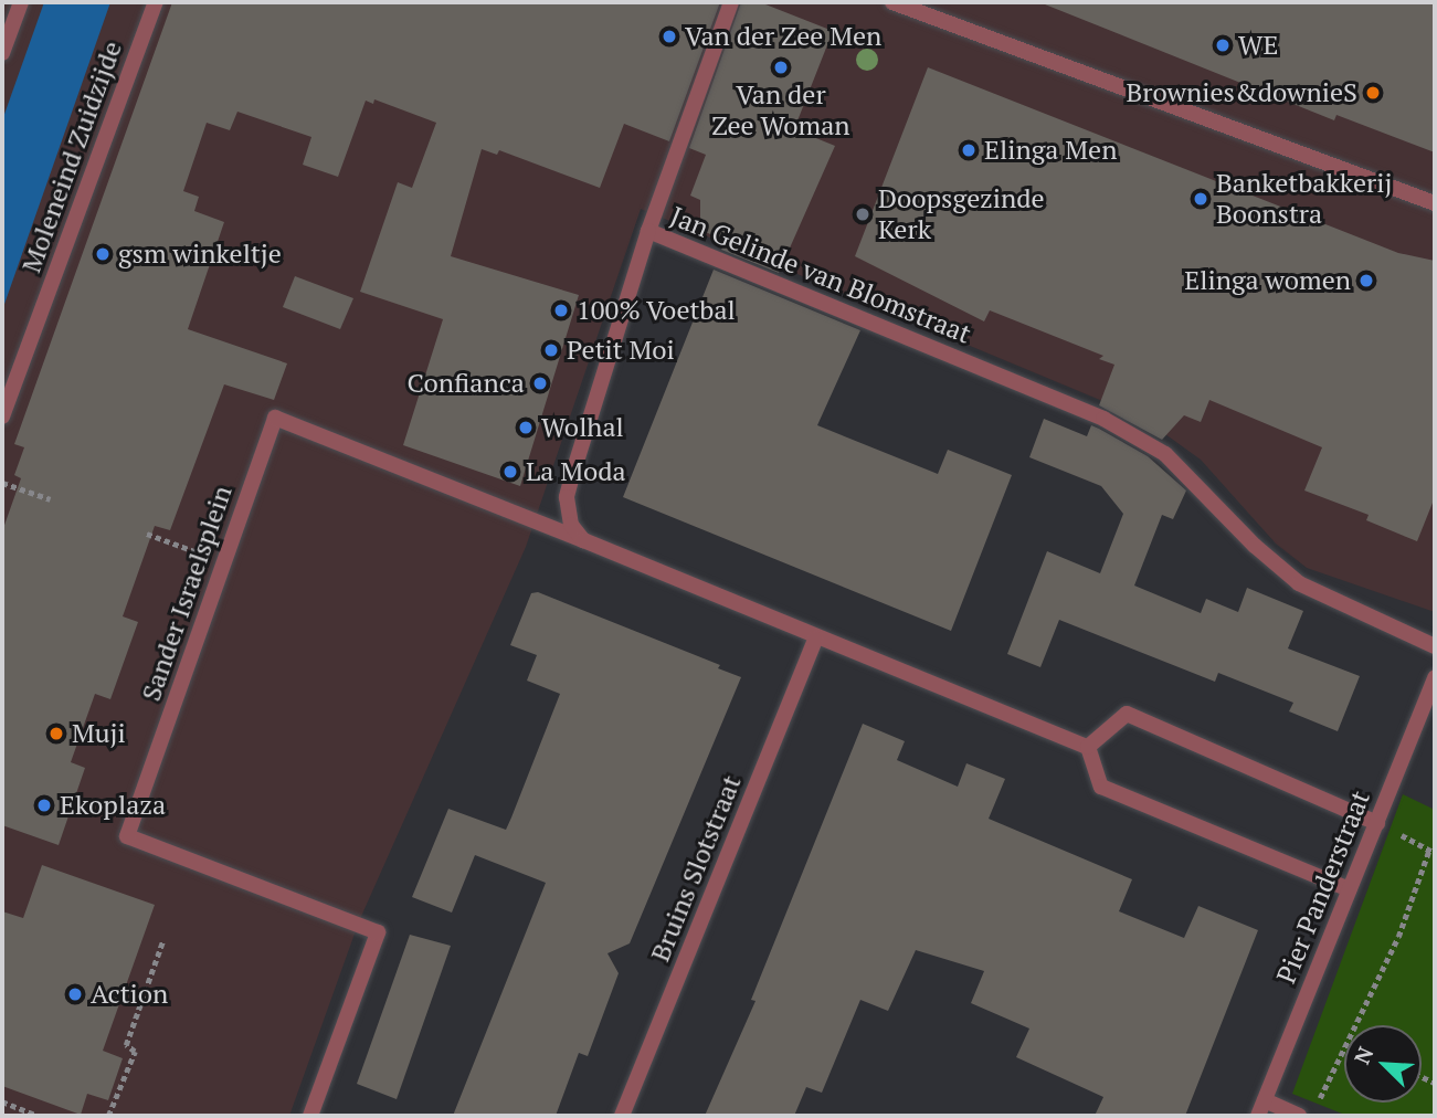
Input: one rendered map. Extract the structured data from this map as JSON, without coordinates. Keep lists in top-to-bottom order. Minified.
{"streets":{"street":["Moleneind Zuidzijde","Jan Gelinde van Blomstraat","Sander Israelsplein","Bruins Slotstraat","Pier Panderstraat"]},"crossings":[["Jan Gelinde van Blomstraat","Sander Israelsplein"]],"places":["Van der Zee Men","WE","Van der Zee Woman","Brownies&downieS","Elinga Men","Banketbakkerij Boonstra","Doopsgezinde Kerk","gsm winkeltje","Elinga women","100% Voetbal","Petit Moi","Confianca","Wolhal","La Moda","Muji","Ekoplaza","Action"],"north":"top left"}
